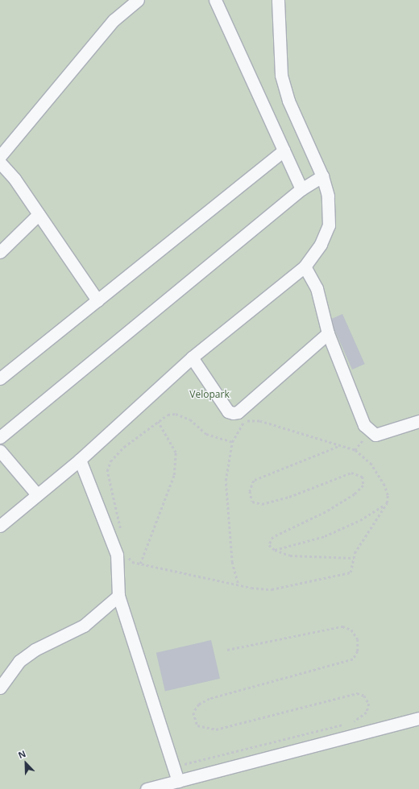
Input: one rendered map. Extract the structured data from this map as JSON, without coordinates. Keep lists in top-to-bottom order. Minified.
{"parks":["Velopark"],"north":"top left"}
